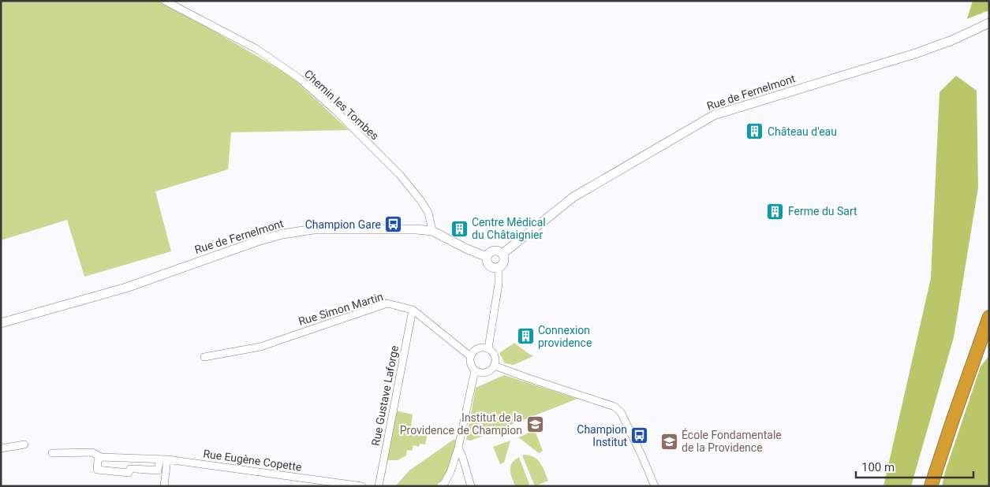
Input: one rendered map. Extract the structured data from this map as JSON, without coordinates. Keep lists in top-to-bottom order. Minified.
{"streets":{"street":["Rue de Fernelmont","Chemin les Tombes","Rue Simon Martin","Rue Gustave Laforge","Rue Eugène Copette"]},"crossings":[["Rue de Fernelmont","Chemin les Tombes"],["Rue Simon Martin","Rue Gustave Laforge"]],"places":{"building":["Château d'eau","Ferme du Sart","Centre Médical du Châtaignier","Connexion providence"],"bus stop":["Champion Gare","Champion Institut"],"school or university":["Institut de la Providence de Champion","École Fondamentale de la Providence"]},"scale_bar":"100 m"}
